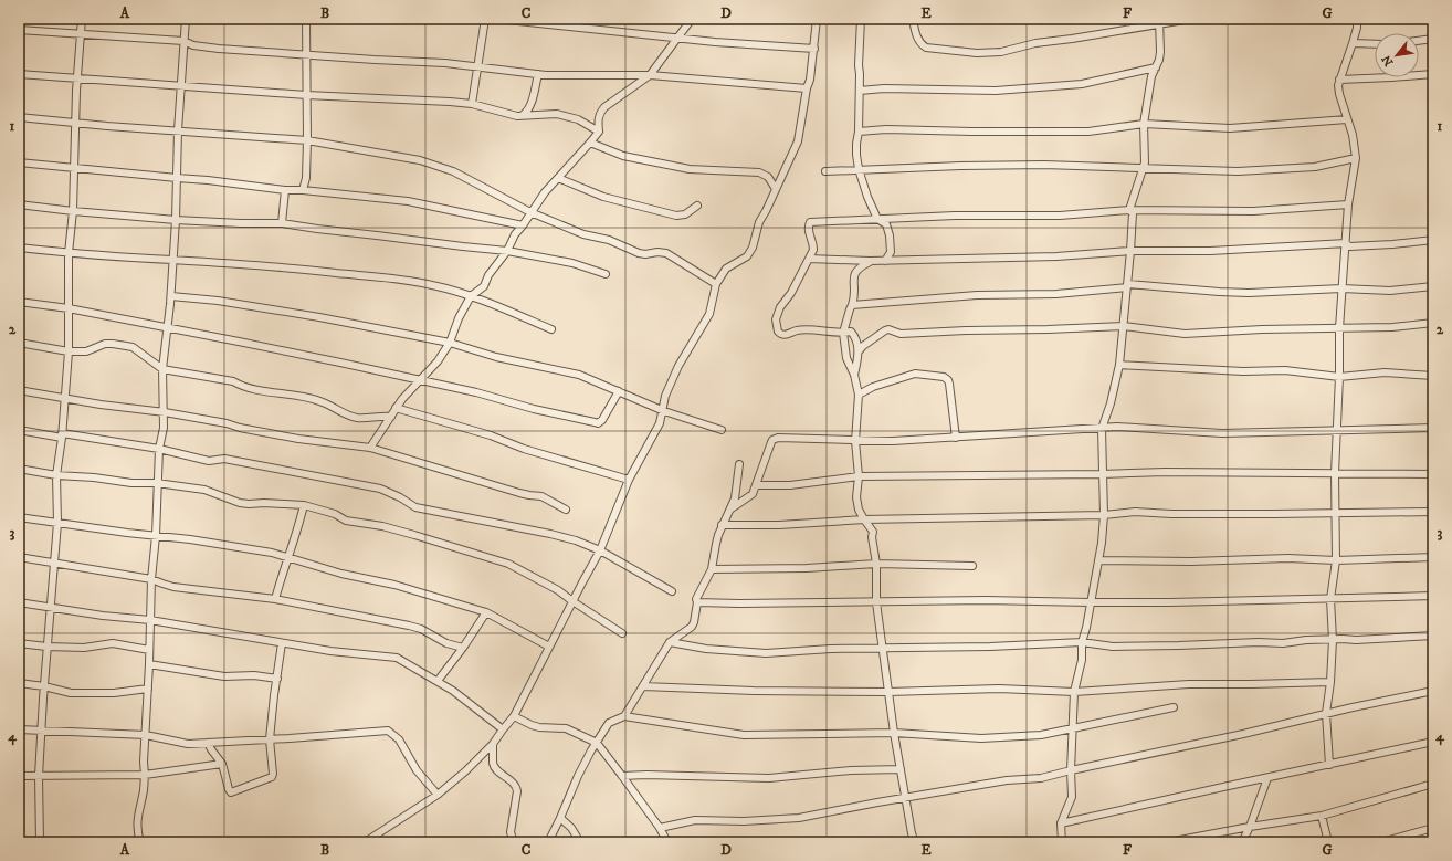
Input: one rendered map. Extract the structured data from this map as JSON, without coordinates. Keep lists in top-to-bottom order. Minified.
{"north":"bottom left","grid":{"columns":["A","B","C","D","E","F","G"],"rows":["1","2","3","4"]}}
